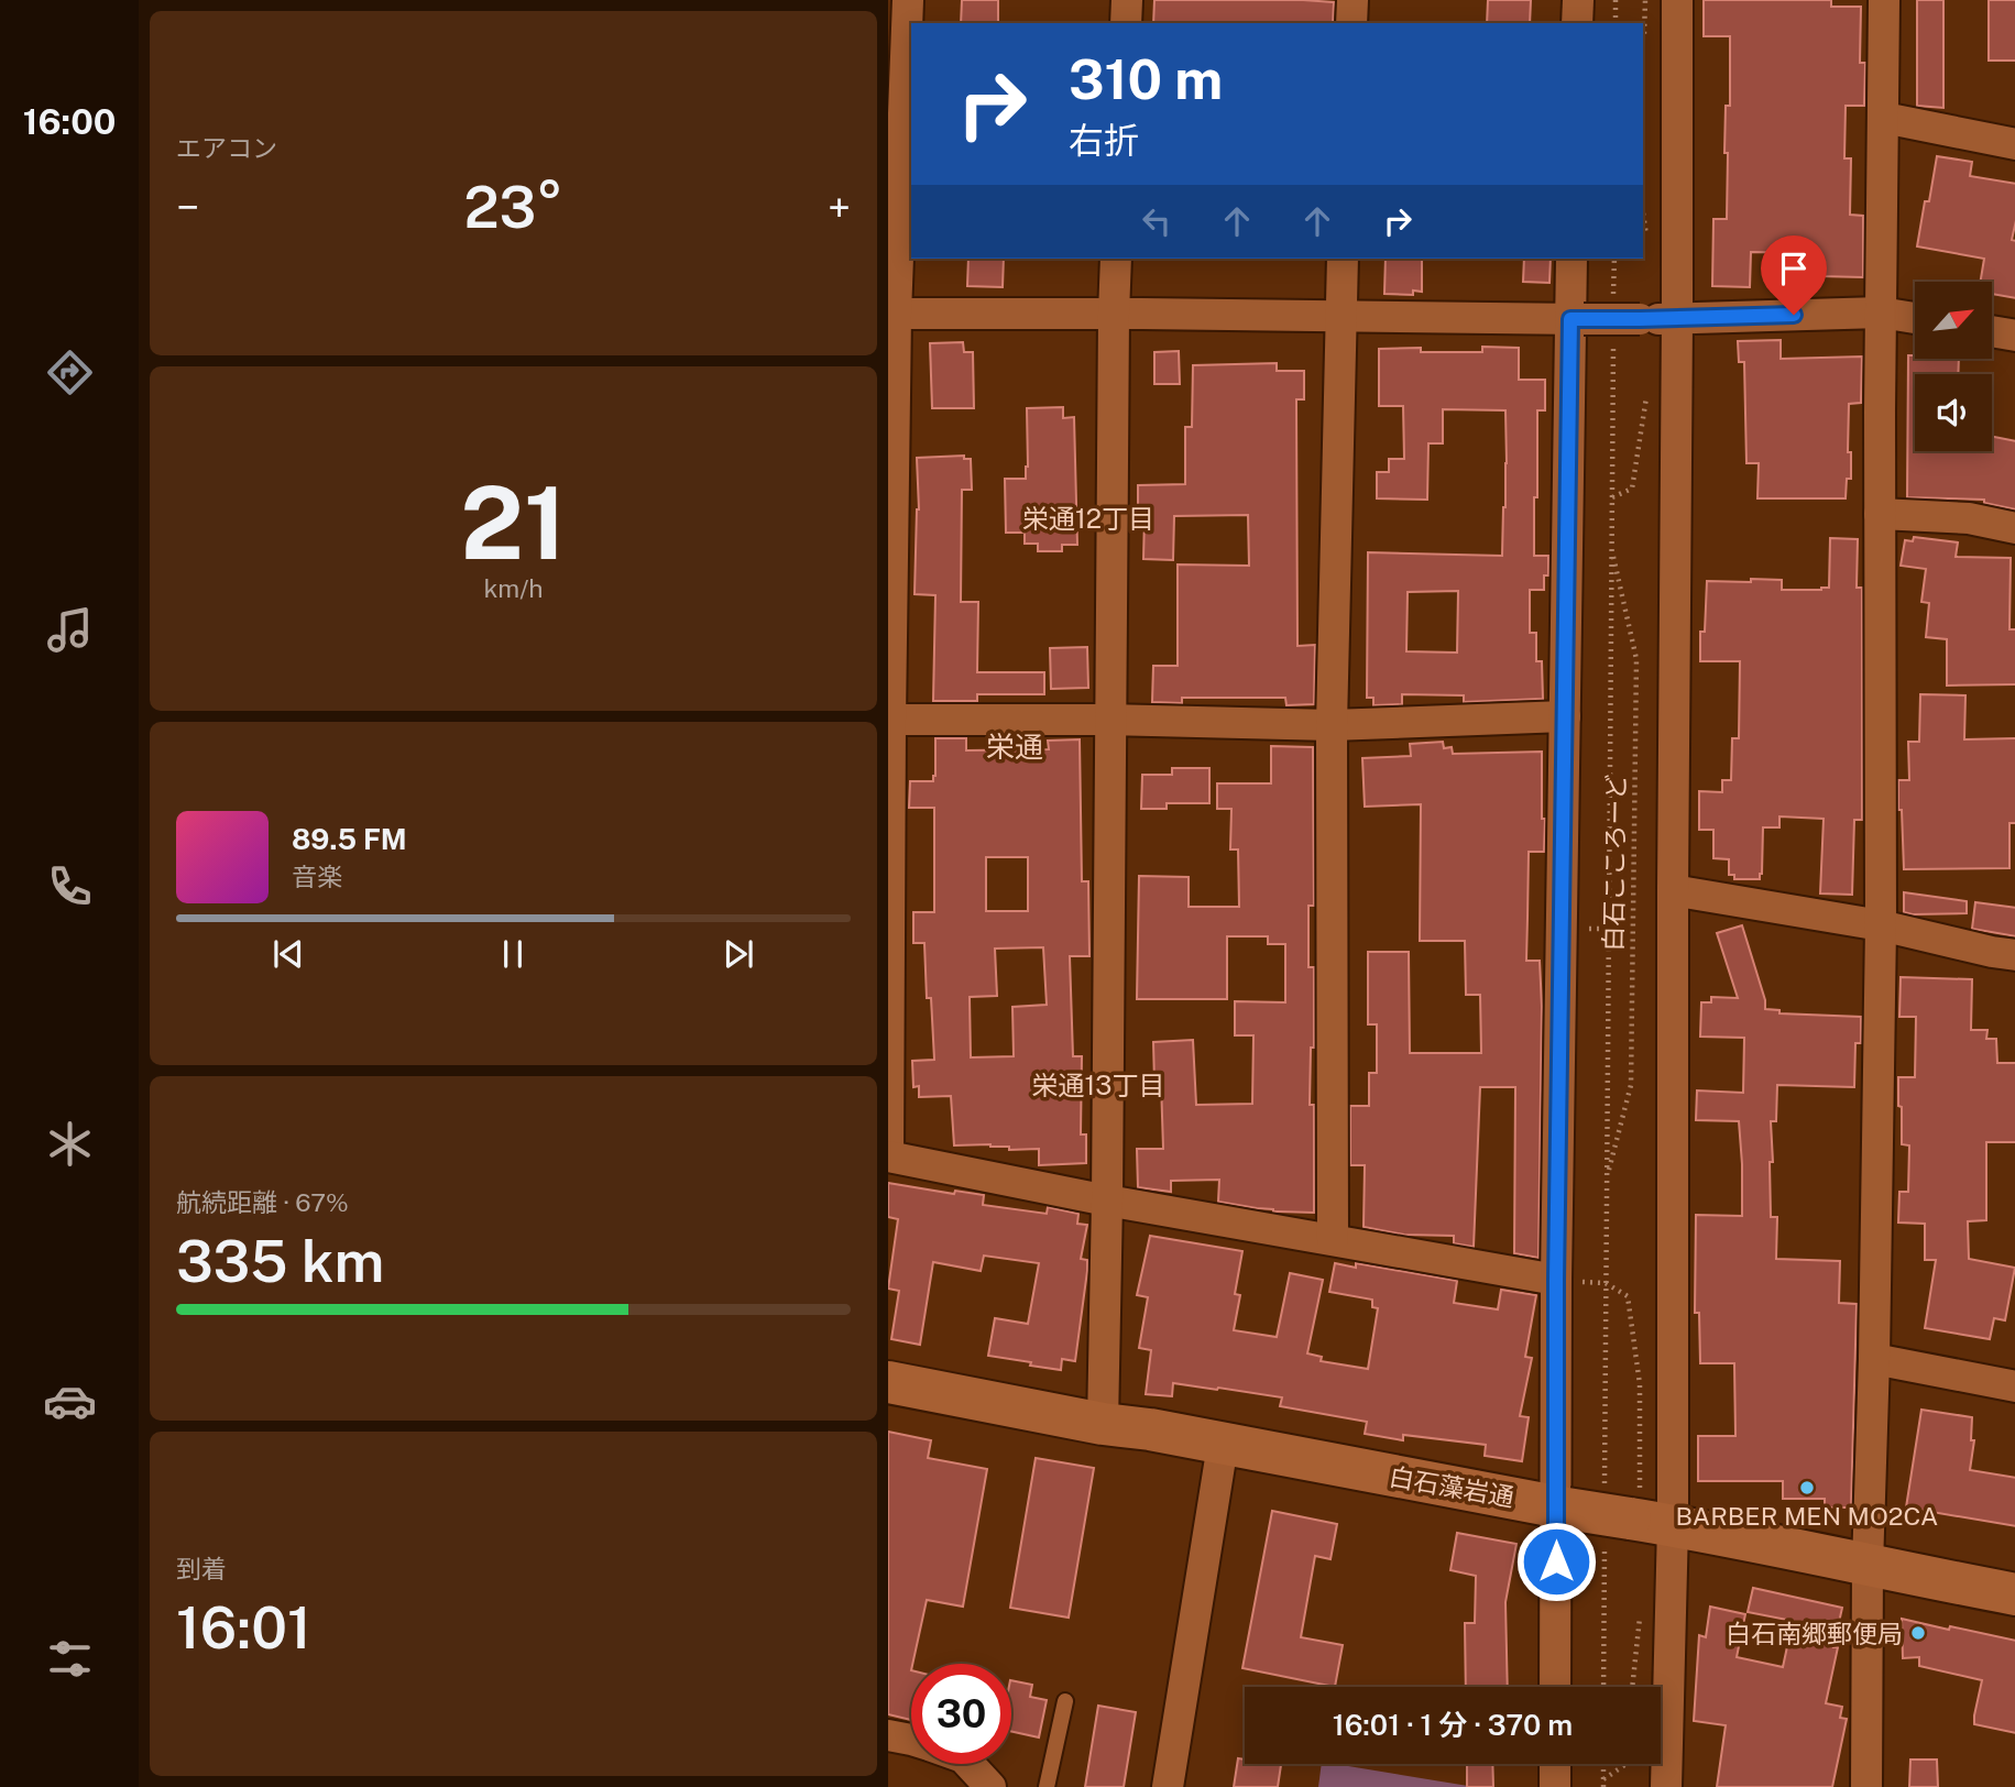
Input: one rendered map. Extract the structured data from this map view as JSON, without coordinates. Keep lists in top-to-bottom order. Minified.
{"streets":{"main road":["白石藻岩通"],"path":["白石こころーど"]},"crossings":[["白石こころーど","白石藻岩通"]],"districts":["栄通12丁目","栄通","栄通13丁目"],"places":["BARBER MEN MO2CA","白石南郷郵便局"],"north":"top right","page":{"tabs":"16:00","tile":["エアコン",["21","km/h"],["航続距離 · 67%","335 km"],["到着","16:01"]],"turn":["310 m","右折"],"heat":["−","23°","+"],"song":["89.5 FM","音楽"],"limit":"30","trip":"16:01 · 1 分 · 370 m"}}
